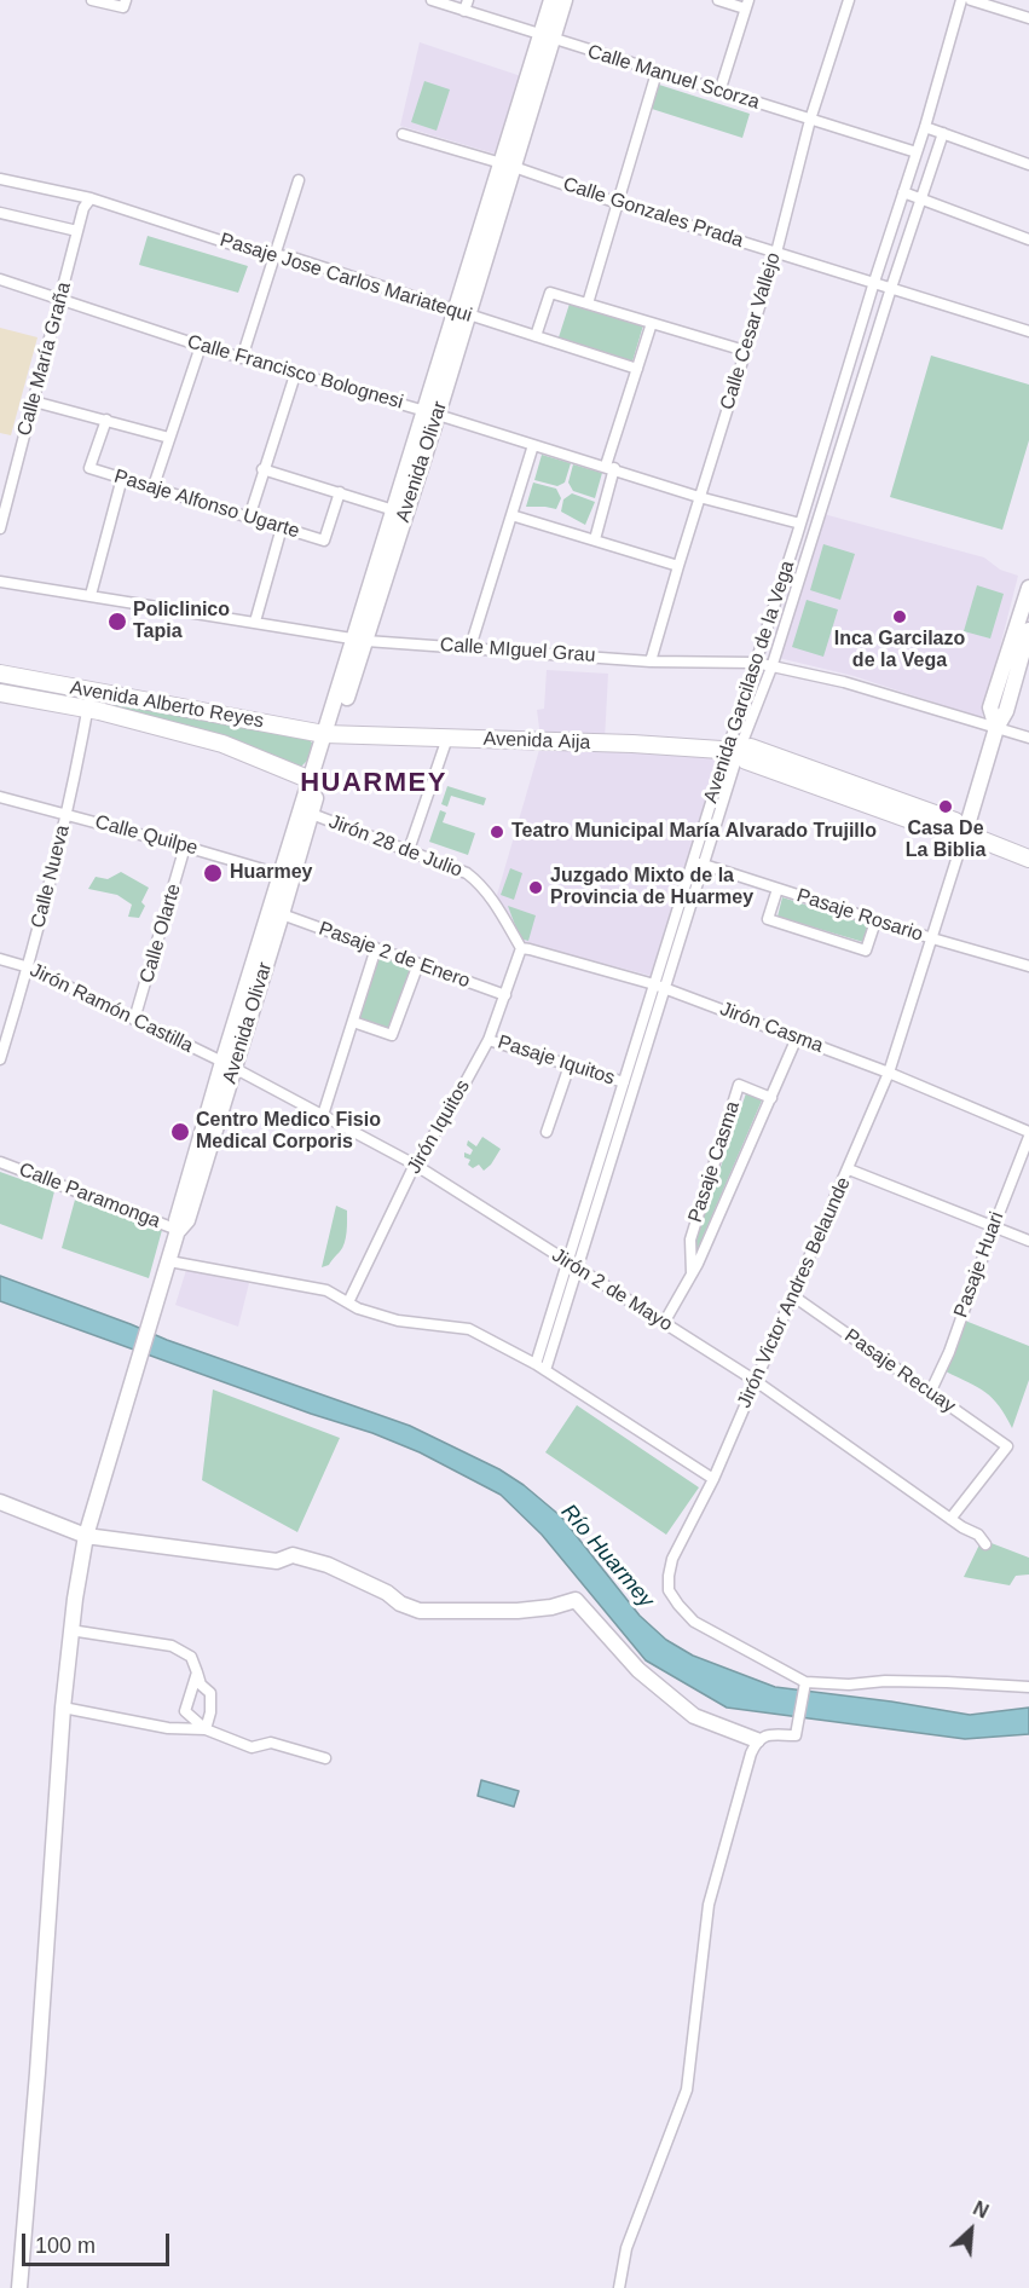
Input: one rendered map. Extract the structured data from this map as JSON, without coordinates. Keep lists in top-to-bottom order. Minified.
{"streets":{"main road":["Avenida Alberto Reyes","Avenida Aija"],"street":["Calle Manuel Scorza","Calle Gonzales Prada","Pasaje Jose Carlos Mariatequi","Calle Cesar Vallejo","Calle María Graña","Calle Francisco Bolognesi","Avenida Olivar","Pasaje Alfonso Ugarte","Calle MIguel Grau","Avenida Garcilaso de la Vega","Calle Quilpe","Jirón 28 de Julio","Calle Nueva","Pasaje Rosario","Calle Olarte","Pasaje 2 de Enero","Jirón Ramón Castilla","Jirón Casma","Pasaje Iquitos","Jirón Iquitos","Pasaje Casma","Calle Paramonga","Pasaje Huari","Jirón 2 de Mayo","Jirón Victor Andres Belaunde","Pasaje Recuay"]},"crossings":[["Calle Manuel Scorza","Calle Cesar Vallejo"],["Calle Manuel Scorza","Avenida Olivar"],["Calle Manuel Scorza","Avenida Garcilaso de la Vega"],["Calle Gonzales Prada","Calle Cesar Vallejo"],["Calle Gonzales Prada","Avenida Olivar"],["Calle Gonzales Prada","Avenida Garcilaso de la Vega"],["Pasaje Jose Carlos Mariatequi","Avenida Olivar"],["Calle Cesar Vallejo","Calle Francisco Bolognesi"],["Calle Cesar Vallejo","Calle MIguel Grau"],["Calle María Graña","Calle Francisco Bolognesi"],["Calle Francisco Bolognesi","Avenida Olivar"],["Calle Francisco Bolognesi","Avenida Garcilaso de la Vega"],["Avenida Olivar","Calle MIguel Grau"],["Avenida Olivar","Avenida Alberto Reyes"],["Avenida Olivar","Avenida Aija"],["Avenida Olivar","Calle Quilpe"],["Avenida Olivar","Jirón 28 de Julio"],["Avenida Olivar","Pasaje 2 de Enero"],["Avenida Olivar","Jirón Ramón Castilla"],["Avenida Olivar","Calle Paramonga"],["Avenida Olivar","Jirón 2 de Mayo"],["Calle MIguel Grau","Avenida Garcilaso de la Vega"],["Avenida Garcilaso de la Vega","Avenida Aija"],["Avenida Garcilaso de la Vega","Pasaje Rosario"],["Avenida Garcilaso de la Vega","Jirón Casma"],["Avenida Garcilaso de la Vega","Pasaje Iquitos"],["Avenida Garcilaso de la Vega","Jirón 2 de Mayo"],["Avenida Alberto Reyes","Avenida Aija"],["Avenida Alberto Reyes","Calle Nueva"],["Avenida Aija","Jirón Victor Andres Belaunde"],["Calle Quilpe","Calle Nueva"],["Calle Quilpe","Calle Olarte"],["Jirón 28 de Julio","Jirón Iquitos"],["Calle Nueva","Jirón Ramón Castilla"],["Pasaje Rosario","Jirón Victor Andres Belaunde"],["Calle Olarte","Jirón Ramón Castilla"],["Pasaje 2 de Enero","Jirón Iquitos"],["Jirón Ramón Castilla","Jirón 2 de Mayo"],["Jirón Casma","Pasaje Casma"],["Jirón Casma","Pasaje Huari"],["Jirón Casma","Jirón Victor Andres Belaunde"],["Pasaje Iquitos","Jirón Iquitos"],["Jirón Iquitos","Jirón 2 de Mayo"],["Pasaje Casma","Jirón 2 de Mayo"],["Pasaje Huari","Pasaje Recuay"],["Jirón 2 de Mayo","Jirón Victor Andres Belaunde"],["Jirón 2 de Mayo","Pasaje Recuay"],["Jirón Victor Andres Belaunde","Pasaje Recuay"]],"districts":["HUARMEY"],"water":["Río Huarmey"],"places":["Inca Garcilazo de la Vega","Policlinico Tapia","Casa De La Biblia","Teatro Municipal María Alvarado Trujillo","Huarmey","Juzgado Mixto de la Provincia de Huarmey","Centro Medico Fisio Medical Corporis"],"scale_bar":"100 m","north":"top right"}
